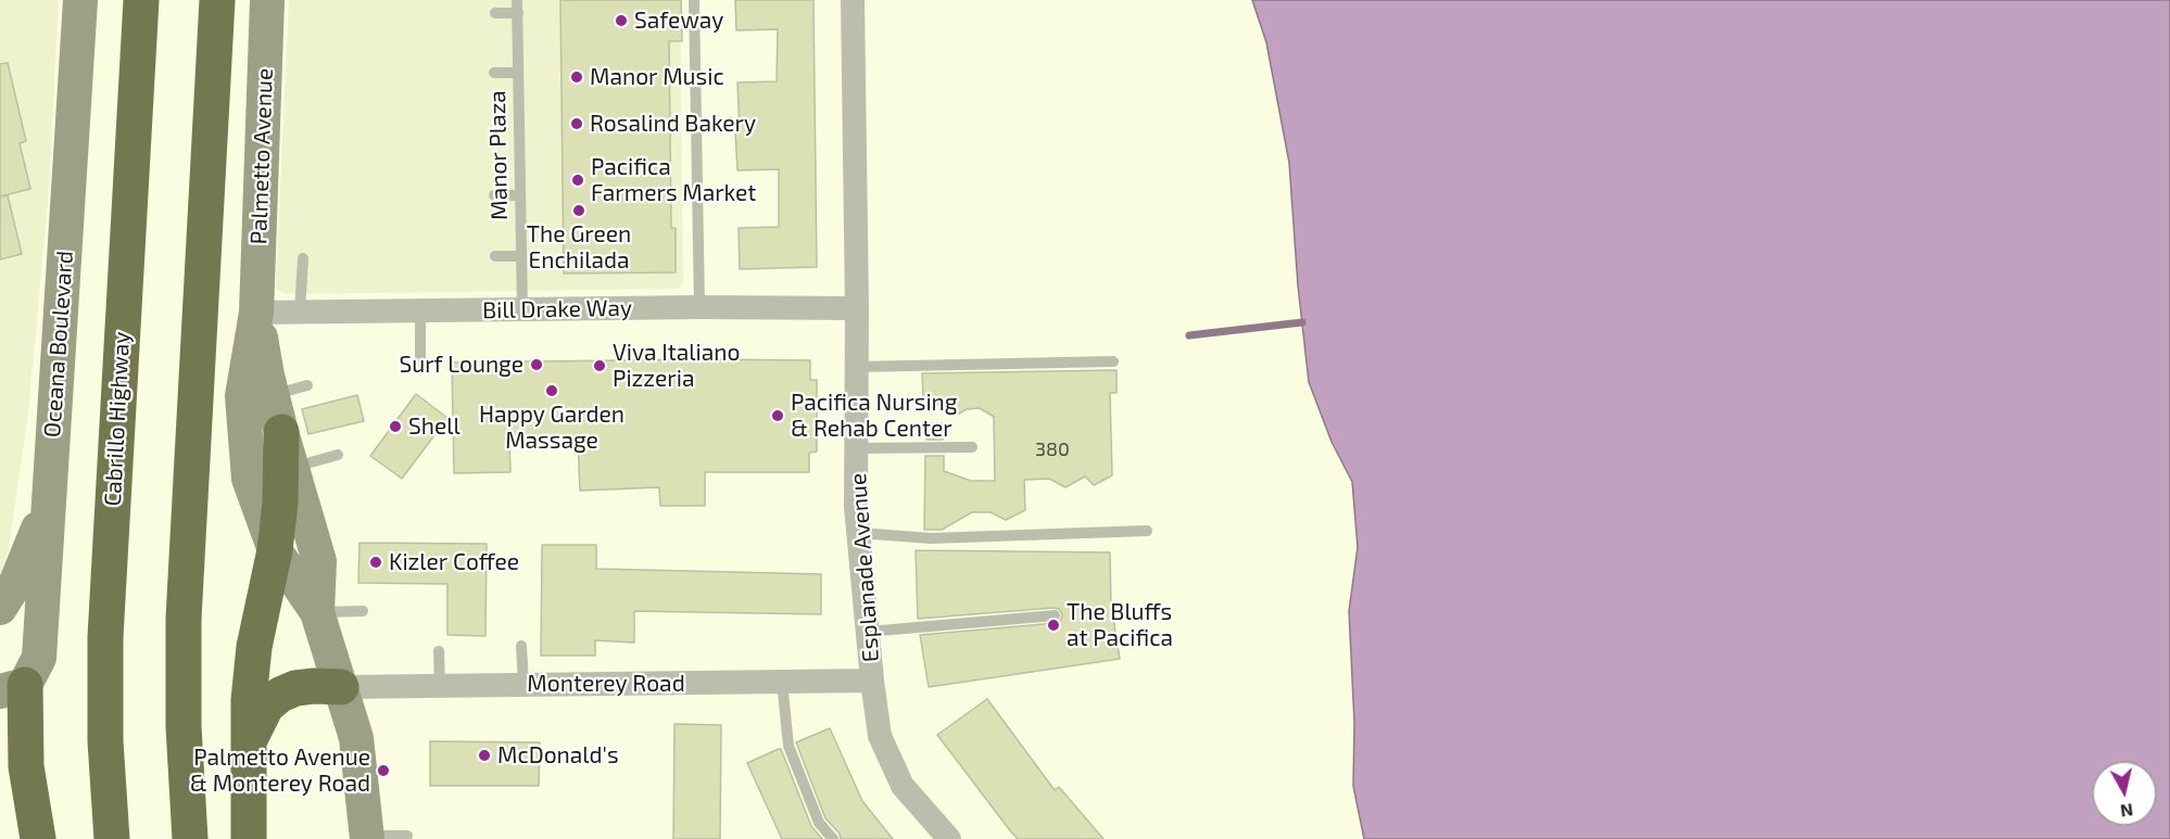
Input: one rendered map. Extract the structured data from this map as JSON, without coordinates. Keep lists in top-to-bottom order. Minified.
{"streets":{"highway":["Cabrillo Highway"],"street":["Palmetto Avenue","Bill Drake Way","Oceana Boulevard","Esplanade Avenue","Monterey Road"],"lane":["Manor Plaza"]},"crossings":[["Manor Plaza","Bill Drake Way"],["Palmetto Avenue","Bill Drake Way"],["Palmetto Avenue","Monterey Road"],["Bill Drake Way","Esplanade Avenue"],["Esplanade Avenue","Monterey Road"]],"places":["Safeway","Manor Music","Rosalind Bakery","Pacifica Farmers Market","The Green Enchilada","Surf Lounge","Viva Italiano Pizzeria","Happy Garden Massage","Pacifica Nursing & Rehab Center","Shell","Kizler Coffee","The Bluffs at Pacifica","McDonald's","Palmetto Avenue & Monterey Road"],"house_numbers":["380"],"north":"bottom"}
